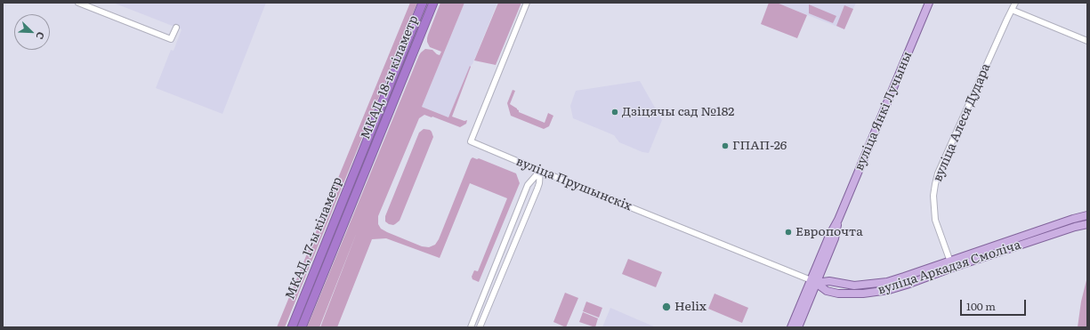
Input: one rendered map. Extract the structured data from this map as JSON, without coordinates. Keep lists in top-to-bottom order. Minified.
{"streets":{"highway":["МКАД, 18-ы кіламетр","МКАД, 17-ы кіламетр"],"main road":["вуліца Янкі Лучыны","вуліца Аркадзя Смоліча"],"street":["вуліца Алеся Дудара","вуліца Прушынскіх"]},"crossings":[["МКАД, 18-ы кіламетр","МКАД, 17-ы кіламетр"],["вуліца Янкі Лучыны","вуліца Прушынскіх"],["вуліца Янкі Лучыны","вуліца Аркадзя Смоліча"],["вуліца Алеся Дудара","вуліца Аркадзя Смоліча"],["вуліца Прушынскіх","вуліца Аркадзя Смоліча"]],"places":["Дзіцячы сад №182","ГПАП-26","Европочта","Helix"],"scale_bar":"100 m","north":"bottom right"}
